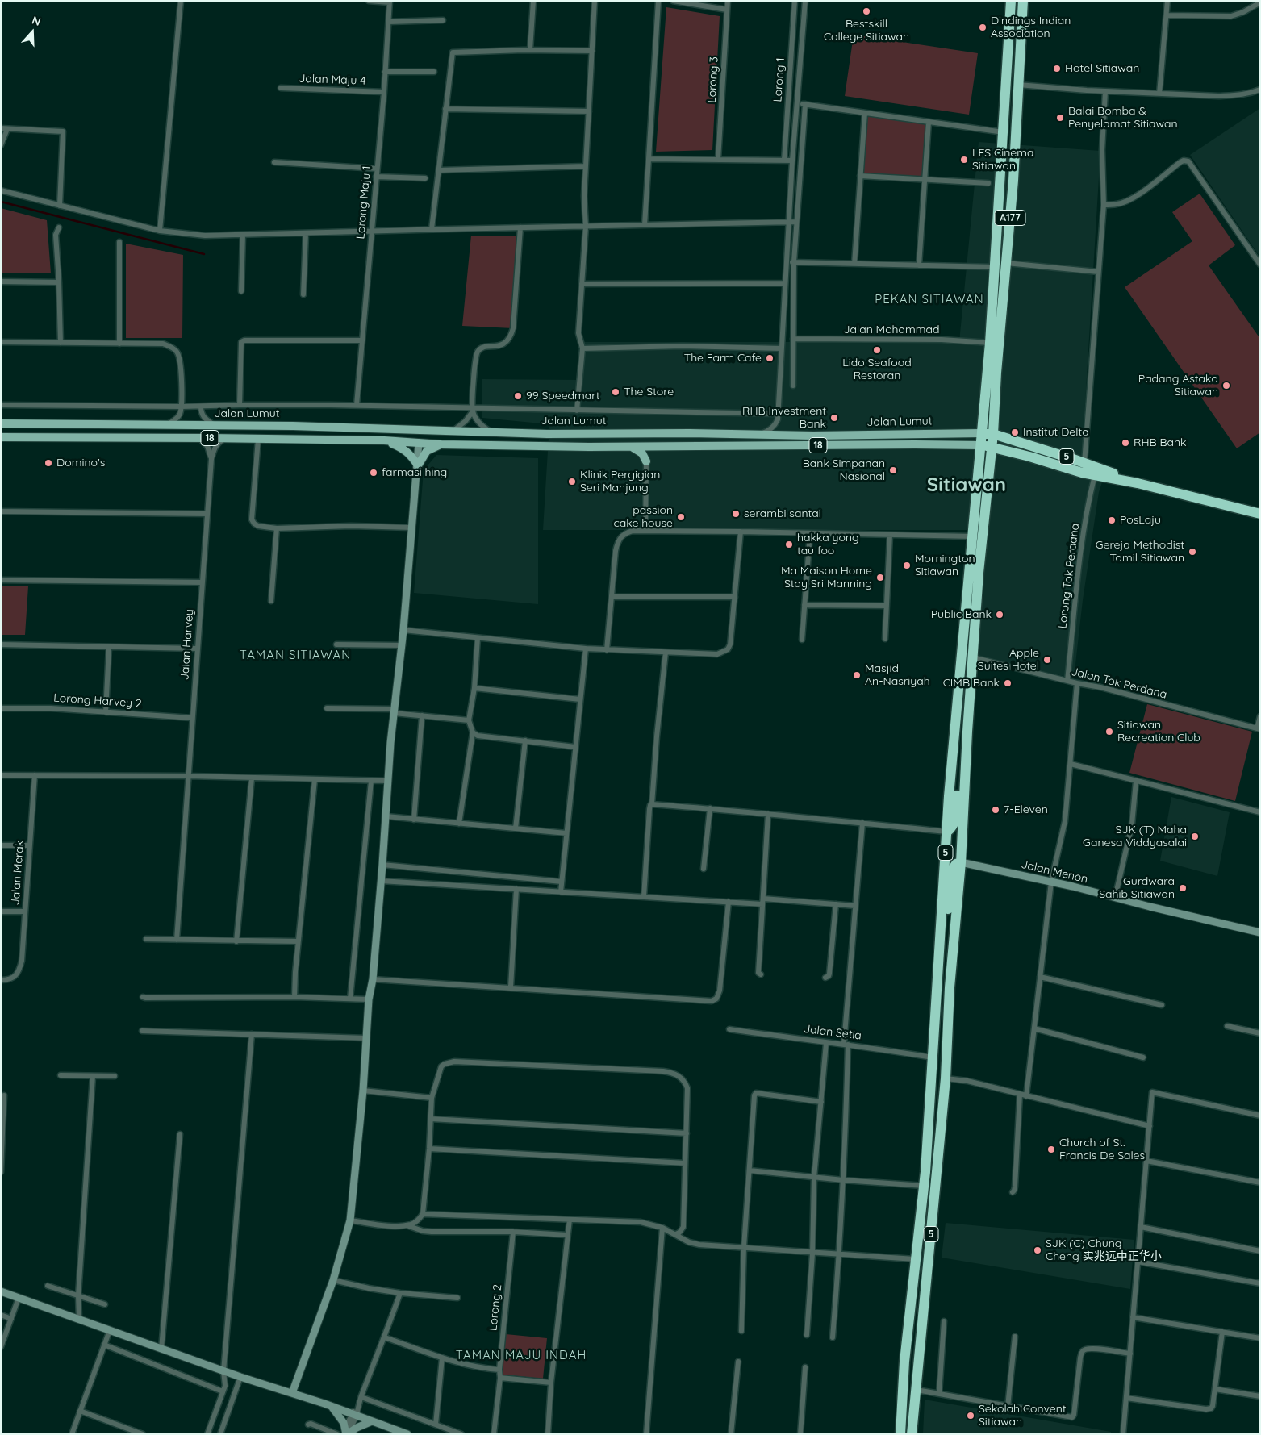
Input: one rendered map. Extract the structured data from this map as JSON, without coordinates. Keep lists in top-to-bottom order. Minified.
{"streets":{"highway":["A177","Jalan Lumut","5"],"main road":["18"],"street":["Jalan Maju 4","Lorong 3","Lorong 1","Lorong Maju 1","Jalan Mohammad","Lorong Tok Perdana","Jalan Harvey","Jalan Tok Perdana","Lorong Harvey 2","Jalan Menon","Jalan Merak","Jalan Setia","Lorong 2"]},"crossings":[["Jalan Maju 4","Lorong Maju 1"],["A177","Jalan Mohammad"],["A177","Jalan Lumut"],["A177","5"],["Jalan Lumut","5"],["Jalan Lumut","Lorong Tok Perdana"],["5","Jalan Tok Perdana"],["5","Jalan Menon"],["5","Jalan Setia"],["Lorong Tok Perdana","Jalan Tok Perdana"],["Jalan Harvey","Lorong Harvey 2"]],"districts":["PEKAN SITIAWAN","Sitiawan","TAMAN SITIAWAN","TAMAN MAJU INDAH"],"places":["Bestskill College Sitiawan","Dindings Indian Association","Hotel Sitiawan","Balai Bomba & Penyelamat Sitiawan","LFS Cinema Sitiawan","Lido Seafood Restoran","The Farm Cafe","Padang Astaka Sitiawan","The Store","99 Speedmart","RHB Investment Bank","Institut Delta","RHB Bank","Domino's","Bank Simpanan Nasional","farmasi hing","Klinik Pergigian Seri Manjung","serambi santai","passion cake house","PosLaju","hakka yong tau foo","Gereja Methodist Tamil Sitiawan","Mornington Sitiawan","Ma Maison Home Stay Sri Manning","Public Bank","Apple Suites Hotel","Masjid An-Nasriyah","CIMB Bank","Sitiawan Recreation Club","7-Eleven","SJK (T) Maha Ganesa Viddyasalai","Gurdwara Sahib Sitiawan","Church of St. Francis De Sales","SJK (C) Chung Cheng 实兆远中正华小","Sekolah Convent Sitiawan"],"north":"top"}
